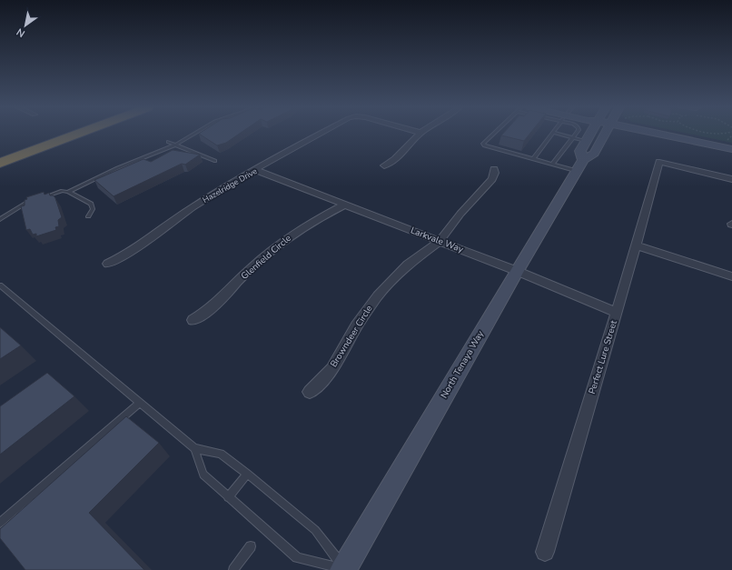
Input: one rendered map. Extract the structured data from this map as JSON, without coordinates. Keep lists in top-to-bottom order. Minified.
{"streets":{"main road":["North Tenaya Way"],"street":["Hazelridge Drive","Larkvale Way","Glenfield Circle","Browndeer Circle","Perfect Lure Street"]},"crossings":[["Hazelridge Drive","Larkvale Way"],["Larkvale Way","Glenfield Circle"],["Larkvale Way","Browndeer Circle"],["Larkvale Way","Perfect Lure Street"],["Larkvale Way","North Tenaya Way"]],"north":"bottom left"}
